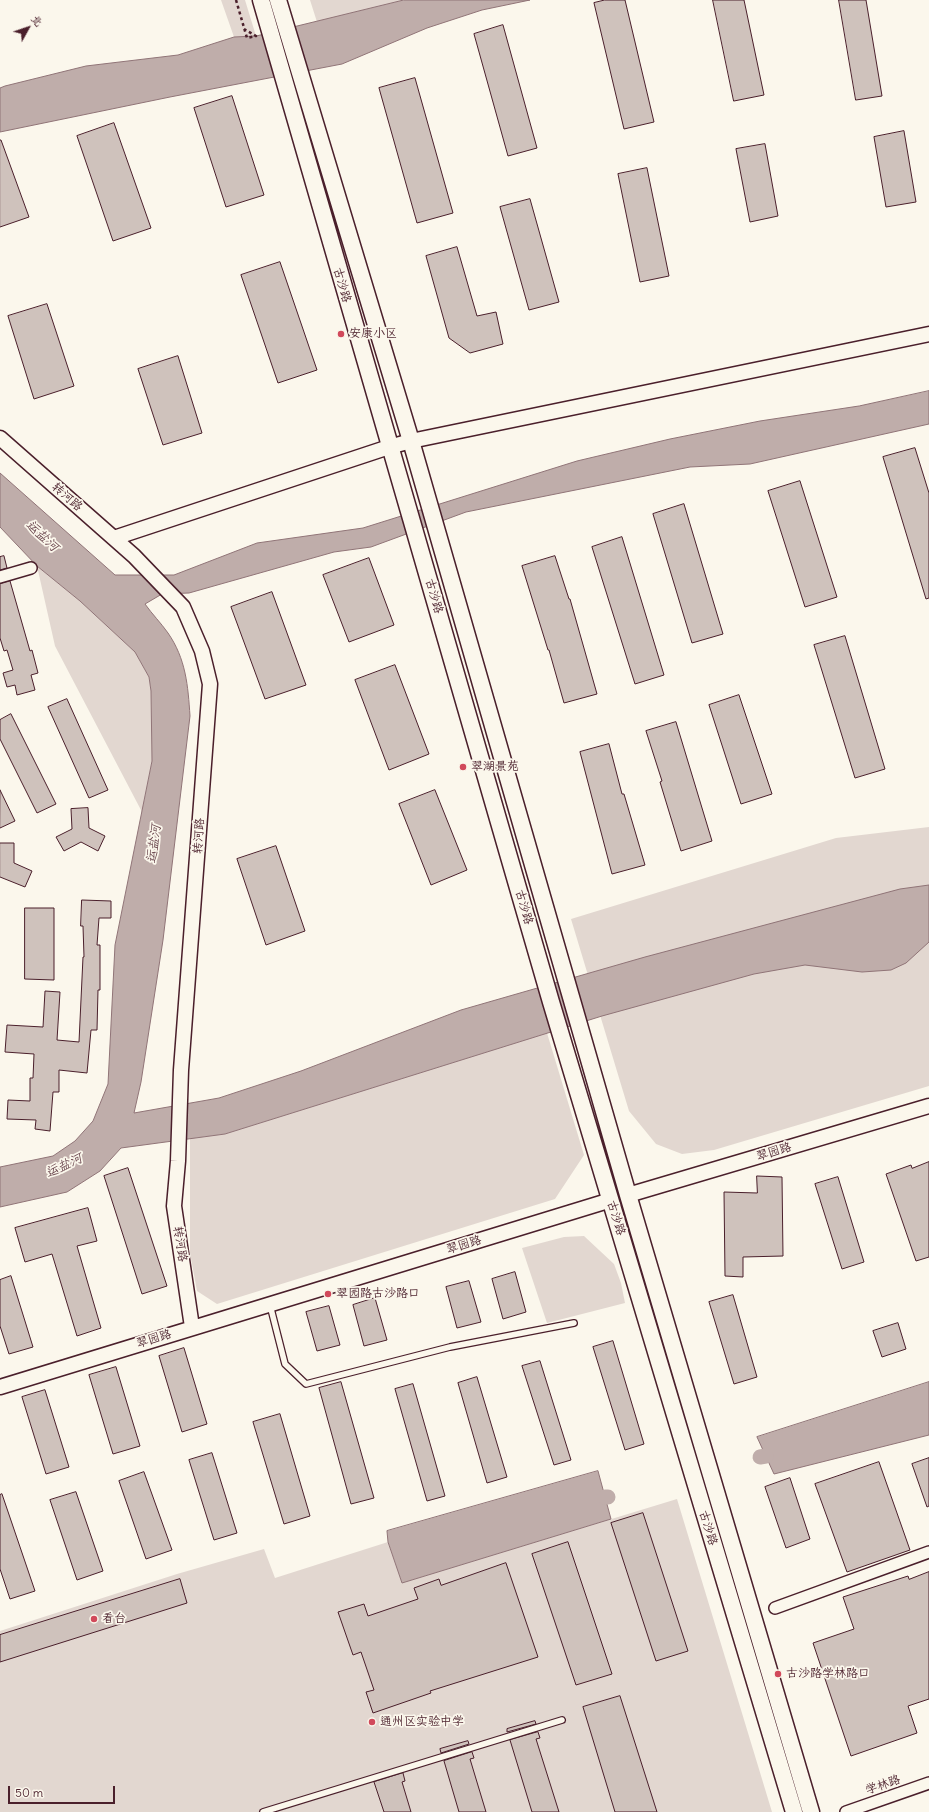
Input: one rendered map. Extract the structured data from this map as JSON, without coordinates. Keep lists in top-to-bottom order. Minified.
{"streets":{"main road":["古沙路"],"street":["转河路","翠园路","学林路"]},"crossings":[["古沙路","翠园路"],["转河路","翠园路"]],"water":["运盐河"],"places":["安康小区","翠湖景苑","翠园路古沙路口","看台","古沙路学林路口","通州区实验中学"],"scale_bar":"50 m","north":"top right"}
